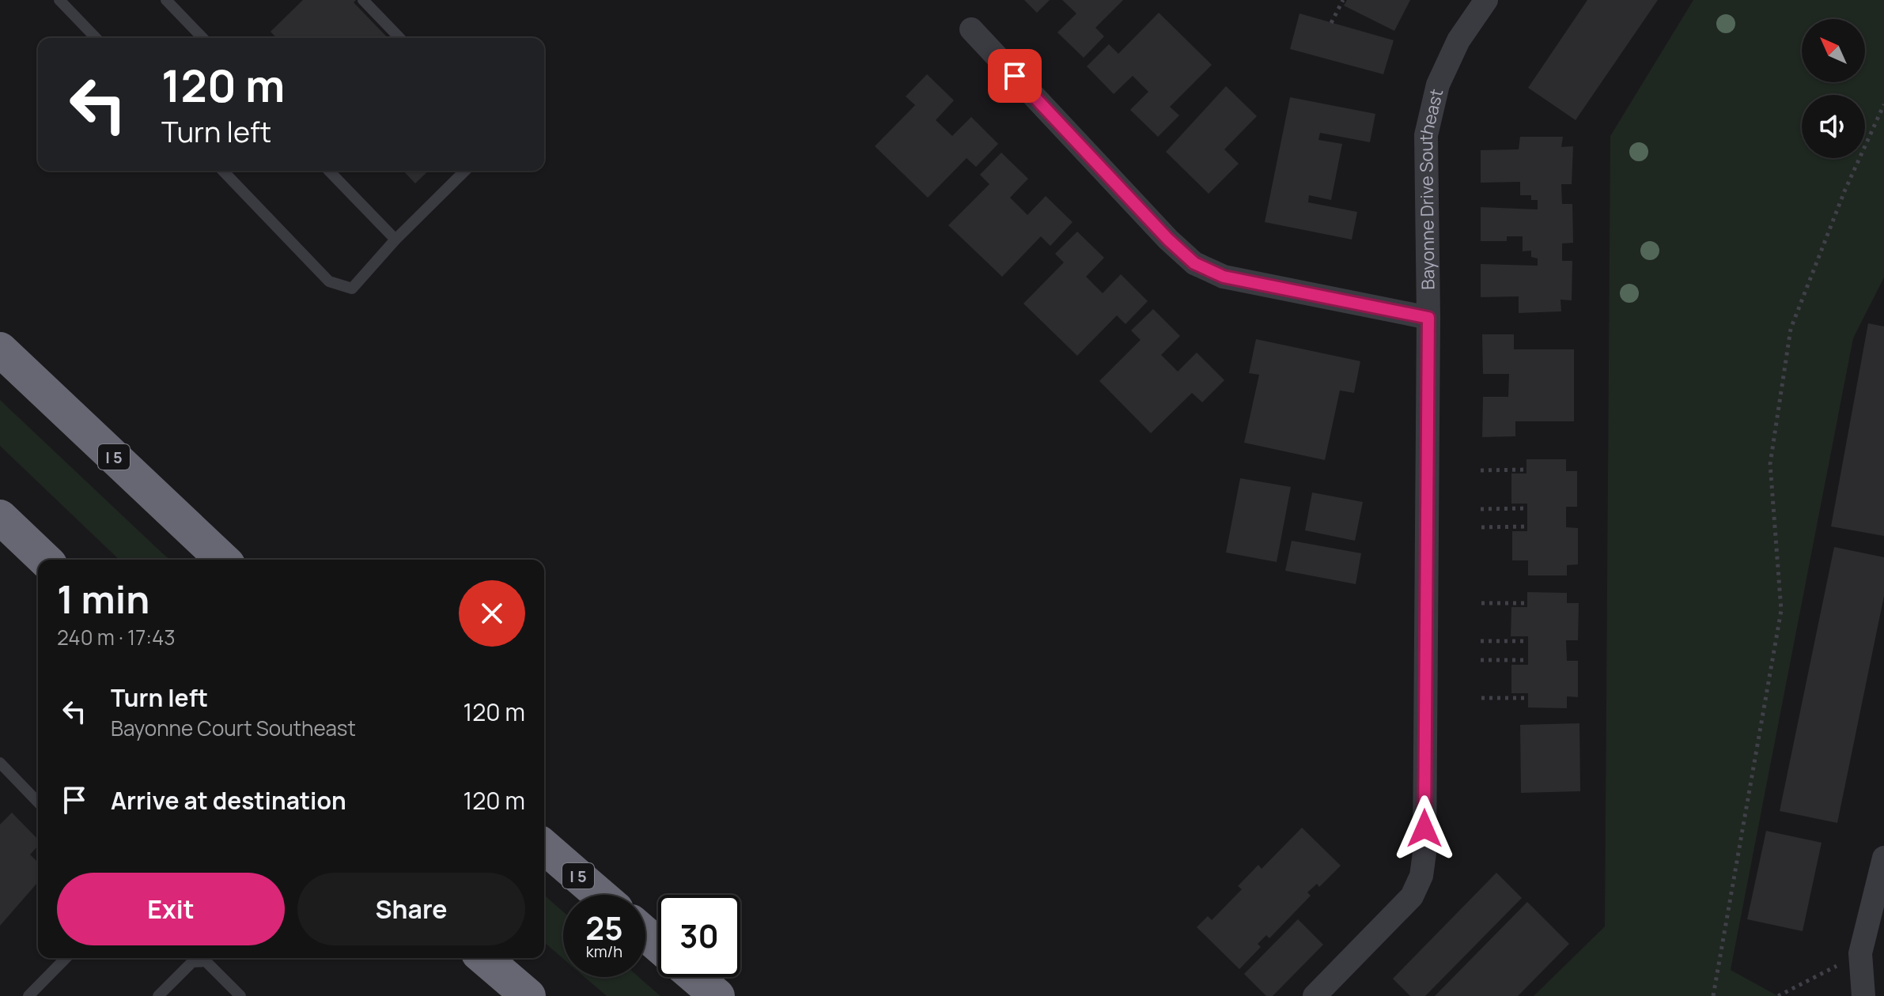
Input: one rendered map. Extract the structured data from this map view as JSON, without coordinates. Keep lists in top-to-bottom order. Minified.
{"streets":{"highway":["I 5"],"street":["Bayonne Drive Southeast"]},"north":"top left","page":{"turn":["120 m","Turn left"],"heading":["1 min","240 m · 17:43"],"list":[{"name":"Turn left","note":"Bayonne Court Southeast","value":"120 m"},{"name":"Arrive at destination","value":"120 m"}],"buttons":["Exit","Share"],"speed":"25 km/h","limit":"30"}}
